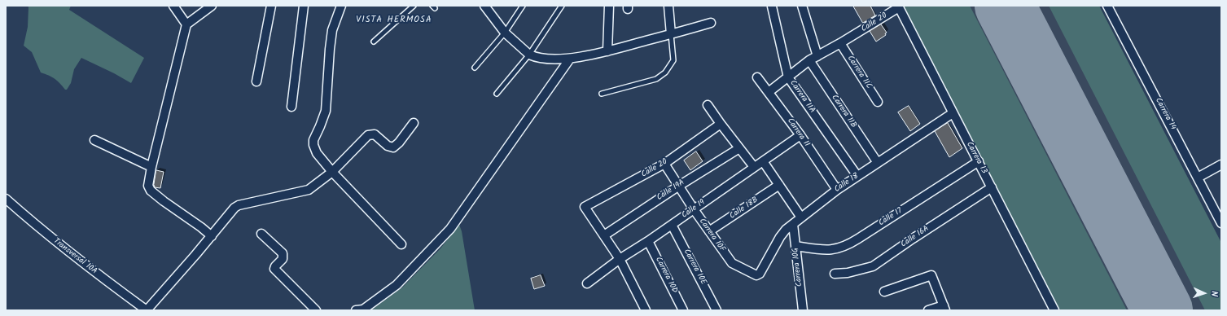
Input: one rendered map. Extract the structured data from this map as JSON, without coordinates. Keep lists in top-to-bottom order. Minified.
{"streets":{"street":["Calle 20","Carrera 11C","Carrera 11A","Carrera 11B","Carrera 14","Carrera 11","Carrera 13","Calle 18","Calle 19A","Calle 18B","Calle 19","Calle 17","Carrera 10F","Calle 16A","Transversal 10A","Carrera 10E","Carrera 10G","Carrera 10D"]},"crossings":[["Calle 20","Carrera 11C"],["Calle 20","Carrera 11A"],["Calle 20","Carrera 11B"],["Calle 20","Carrera 11"],["Calle 20","Carrera 13"],["Calle 20","Calle 19A"],["Calle 20","Carrera 10F"],["Carrera 11A","Calle 18"],["Carrera 11B","Calle 18"],["Carrera 11","Calle 18"],["Carrera 11","Calle 19"],["Carrera 13","Calle 18"],["Carrera 13","Calle 17"],["Carrera 13","Calle 16A"],["Calle 18","Carrera 10F"],["Calle 18","Carrera 10G"],["Calle 19A","Carrera 10F"],["Calle 18B","Carrera 10F"],["Calle 19","Carrera 10F"],["Calle 19","Carrera 10E"],["Calle 19","Carrera 10D"],["Calle 17","Carrera 10G"]],"districts":["VISTA HERMOSA"],"north":"right"}
